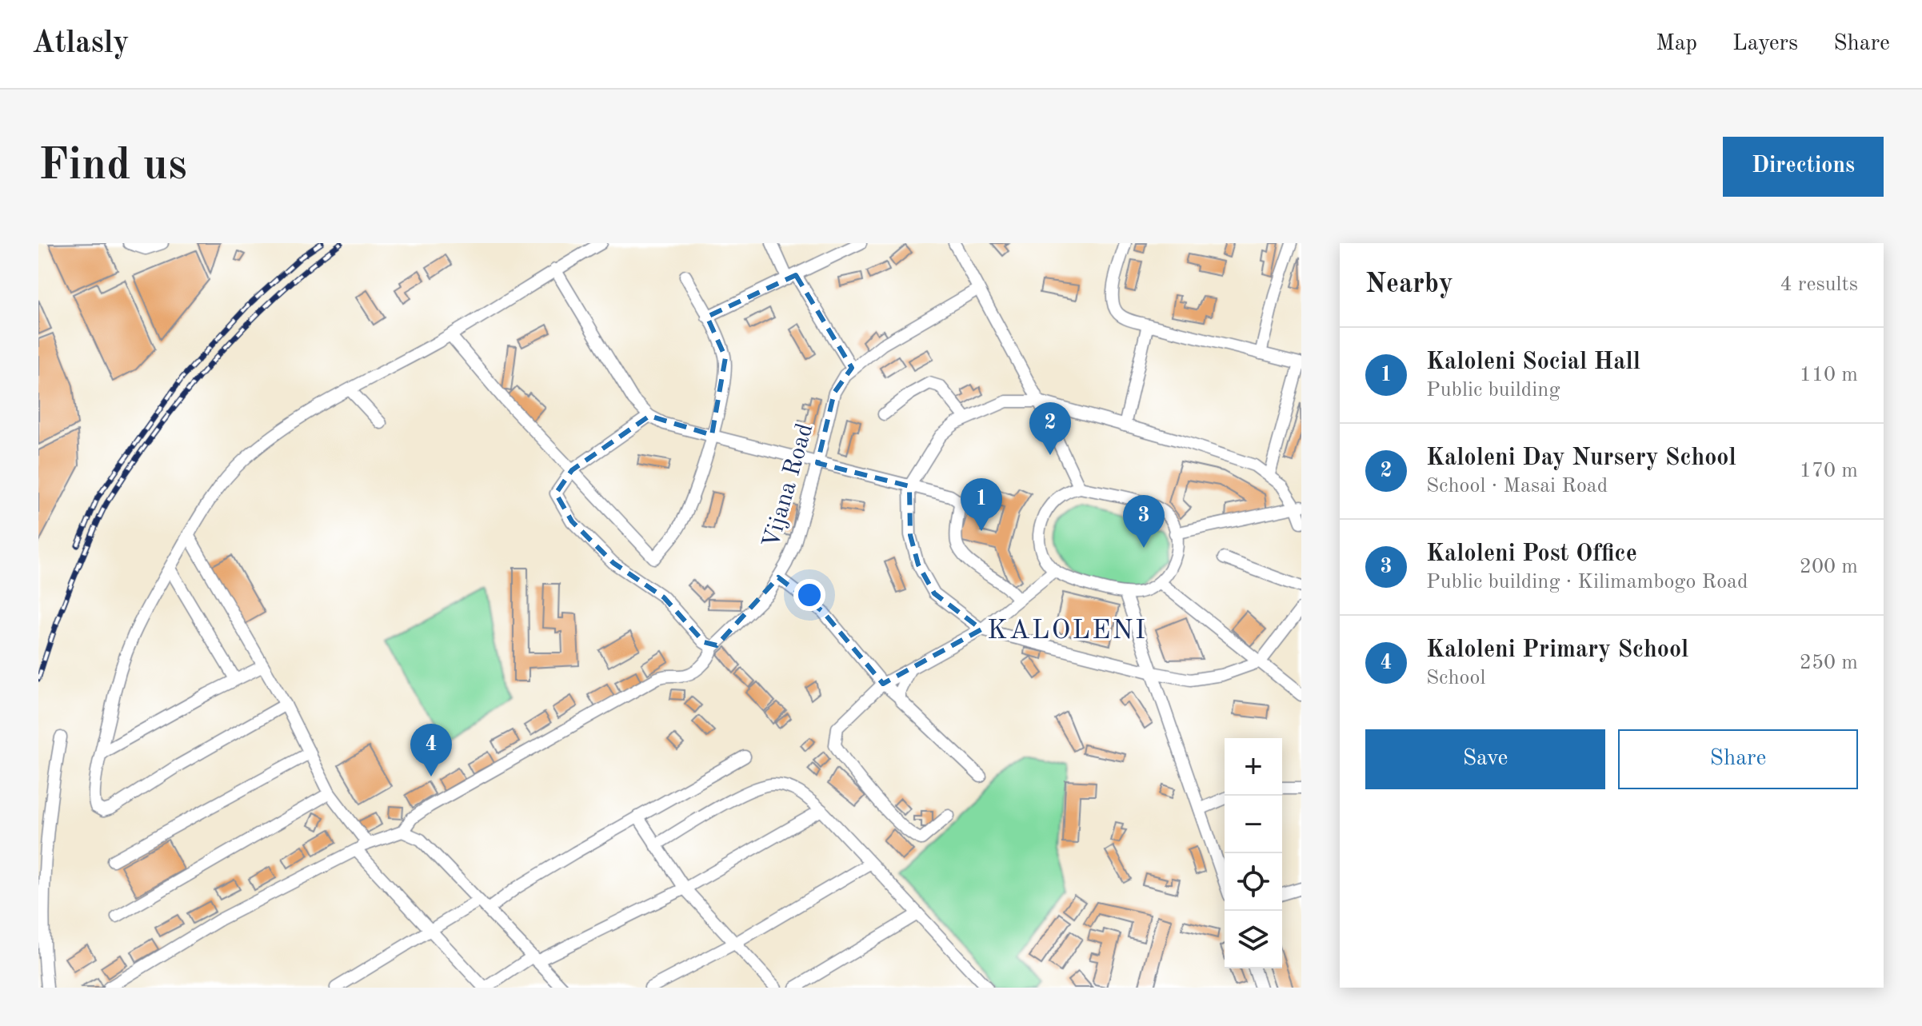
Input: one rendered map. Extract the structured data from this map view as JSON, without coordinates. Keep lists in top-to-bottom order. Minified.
{"streets":{"street":["Vijana Road"]},"districts":["KALOLENI"],"page":{"header":"Atlasly","nav":["Map","Layers","Share"],"buttons":["Directions",["Save","Share"]],"title":"Find us","heading":["Nearby","4 results"],"list":[{"mark":"1","name":"Kaloleni Social Hall","note":"Public building","value":"110 m"},{"mark":"2","name":"Kaloleni Day Nursery School","note":"School · Masai Road","value":"170 m"},{"mark":"3","name":"Kaloleni Post Office","note":"Public building · Kilimambogo Road","value":"200 m"},{"mark":"4","name":"Kaloleni Primary School","note":"School","value":"250 m"}],"pins":["2","1","3","4"],"map_buttons":["+","−"]}}
